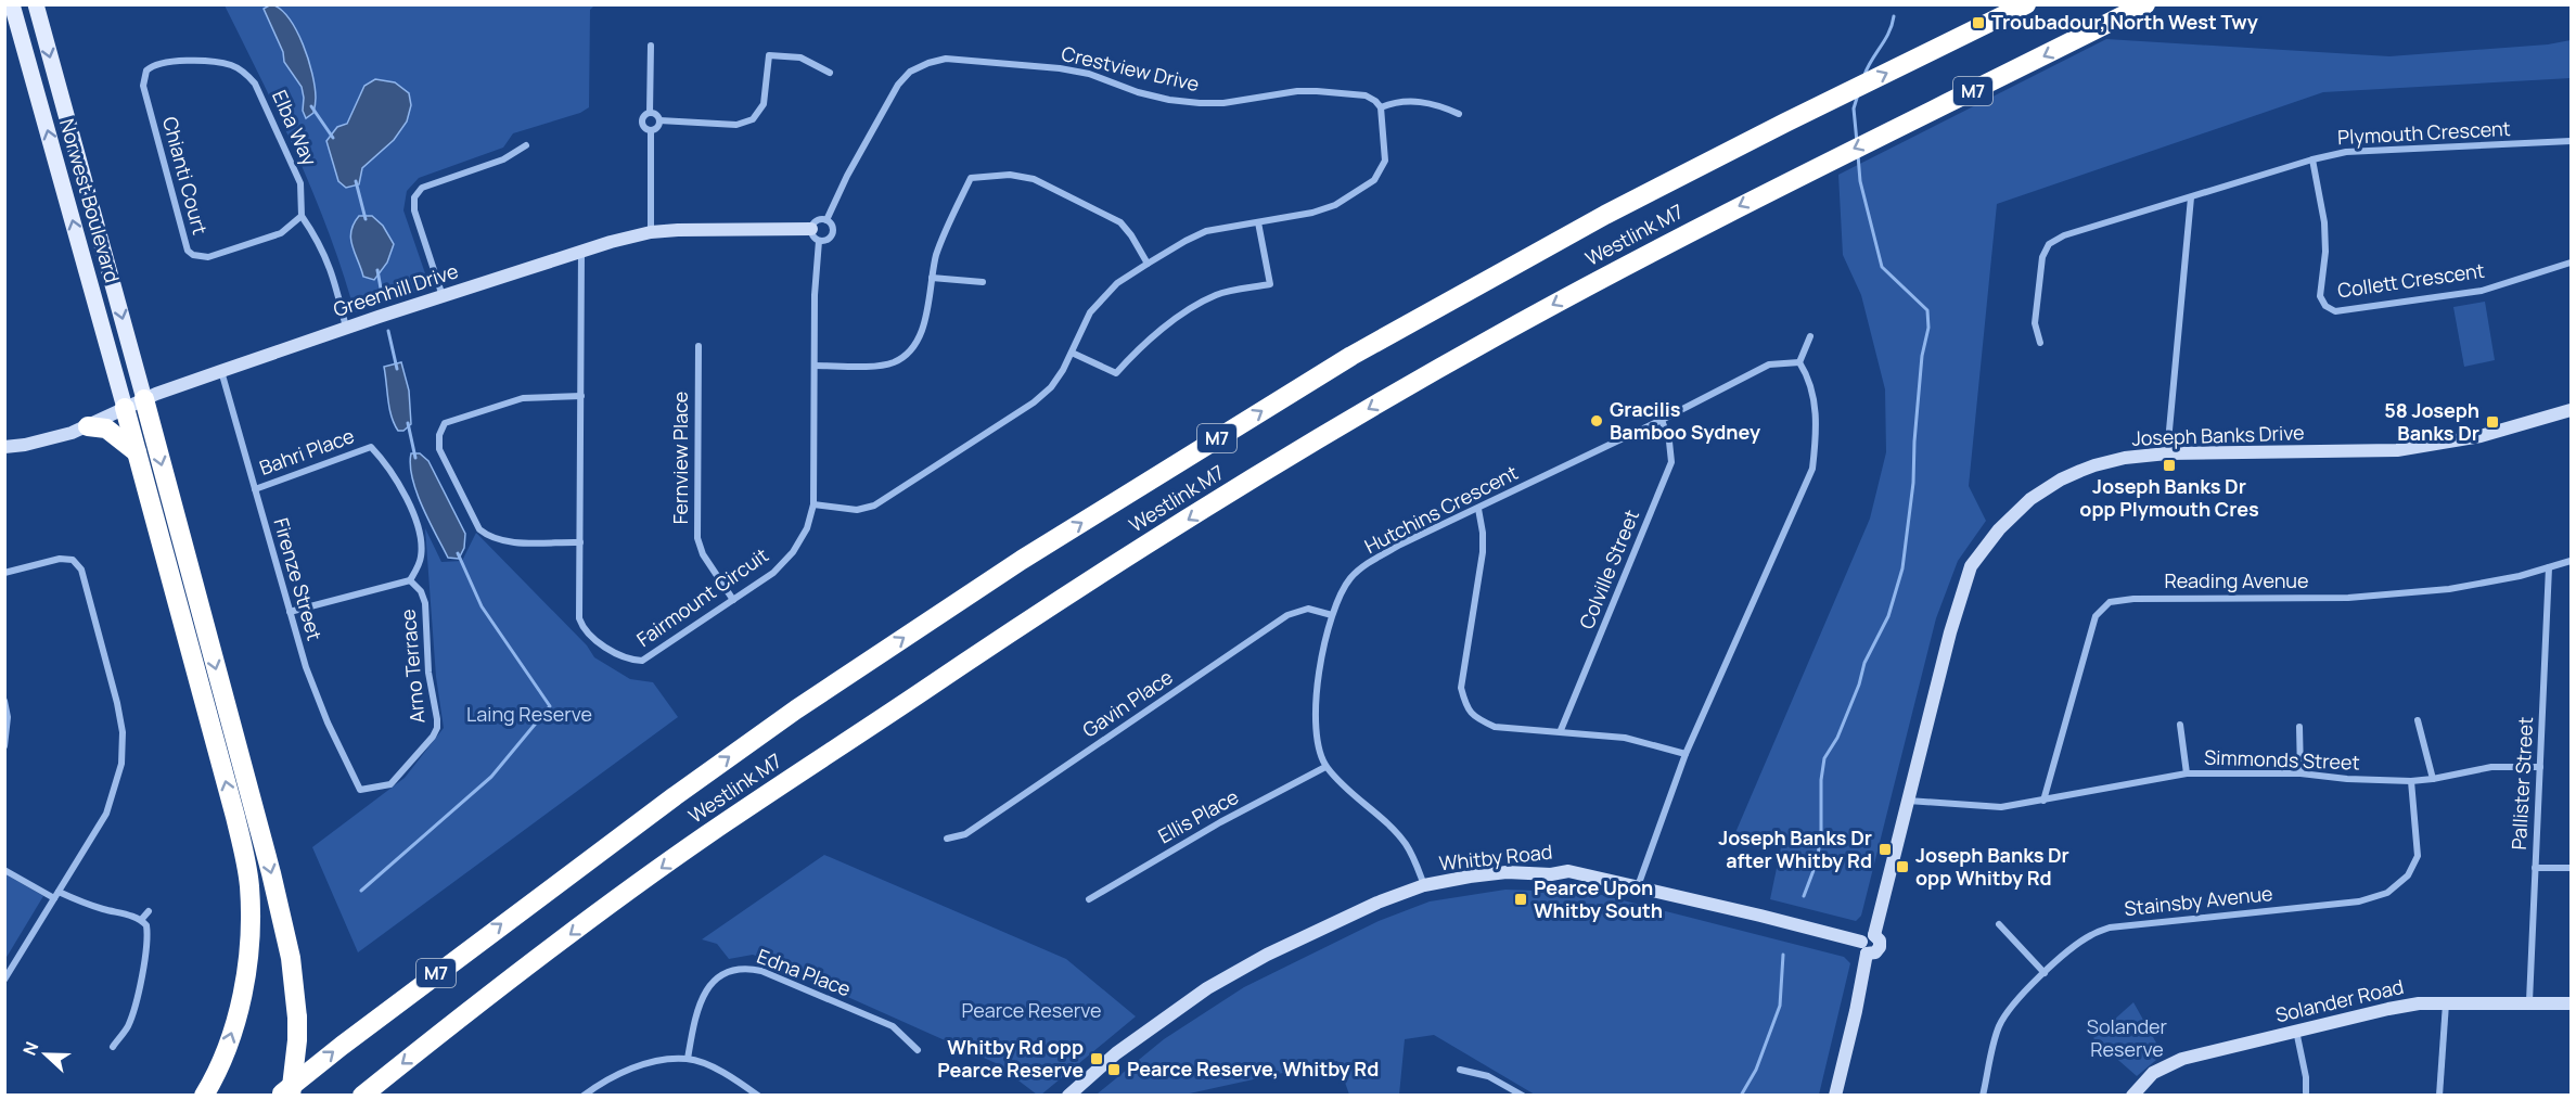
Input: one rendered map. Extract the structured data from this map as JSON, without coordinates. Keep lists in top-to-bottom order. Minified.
{"streets":{"highway":["M7","Westlink M7"],"main road":["Norwest Boulevard"],"street":["Crestview Drive","Elba Way","Plymouth Crescent","Chianti Court","Collett Crescent","Greenhill Drive","Joseph Banks Drive","Bahri Place","Fernview Place","Hutchins Crescent","Colville Street","Firenze Street","Reading Avenue","Fairmount Circuit","Arno Terrace","Gavin Place","Simmonds Street","Pallister Street","Ellis Place","Whitby Road","Stainsby Avenue","Edna Place","Solander Road"]},"crossings":[["Crestview Drive","Greenhill Drive"],["Crestview Drive","Fairmount Circuit"],["Elba Way","Chianti Court"],["Plymouth Crescent","Collett Crescent"],["Norwest Boulevard","Greenhill Drive"],["Greenhill Drive","Firenze Street"],["Greenhill Drive","Fairmount Circuit"],["Joseph Banks Drive","Simmonds Street"],["Joseph Banks Drive","Whitby Road"],["Bahri Place","Firenze Street"],["Bahri Place","Arno Terrace"],["Fernview Place","Fairmount Circuit"],["Hutchins Crescent","Colville Street"],["Hutchins Crescent","Gavin Place"],["Hutchins Crescent","Ellis Place"],["Firenze Street","Arno Terrace"],["Reading Avenue","Simmonds Street"],["Reading Avenue","Pallister Street"],["Simmonds Street","Pallister Street"],["Simmonds Street","Stainsby Avenue"],["Pallister Street","Solander Road"]],"parks":["Laing Reserve","Pearce Reserve","Solander Reserve"],"places":{"transit":["Troubadour, North West Twy","58 Joseph Banks Dr","Joseph Banks Dr opp Plymouth Cres","Joseph Banks Dr after Whitby Rd","Joseph Banks Dr opp Whitby Rd","Pearce Upon Whitby South","Whitby Rd opp Pearce Reserve","Pearce Reserve, Whitby Rd"],"other":["Gracilis Bamboo Sydney"]},"north":"left"}
